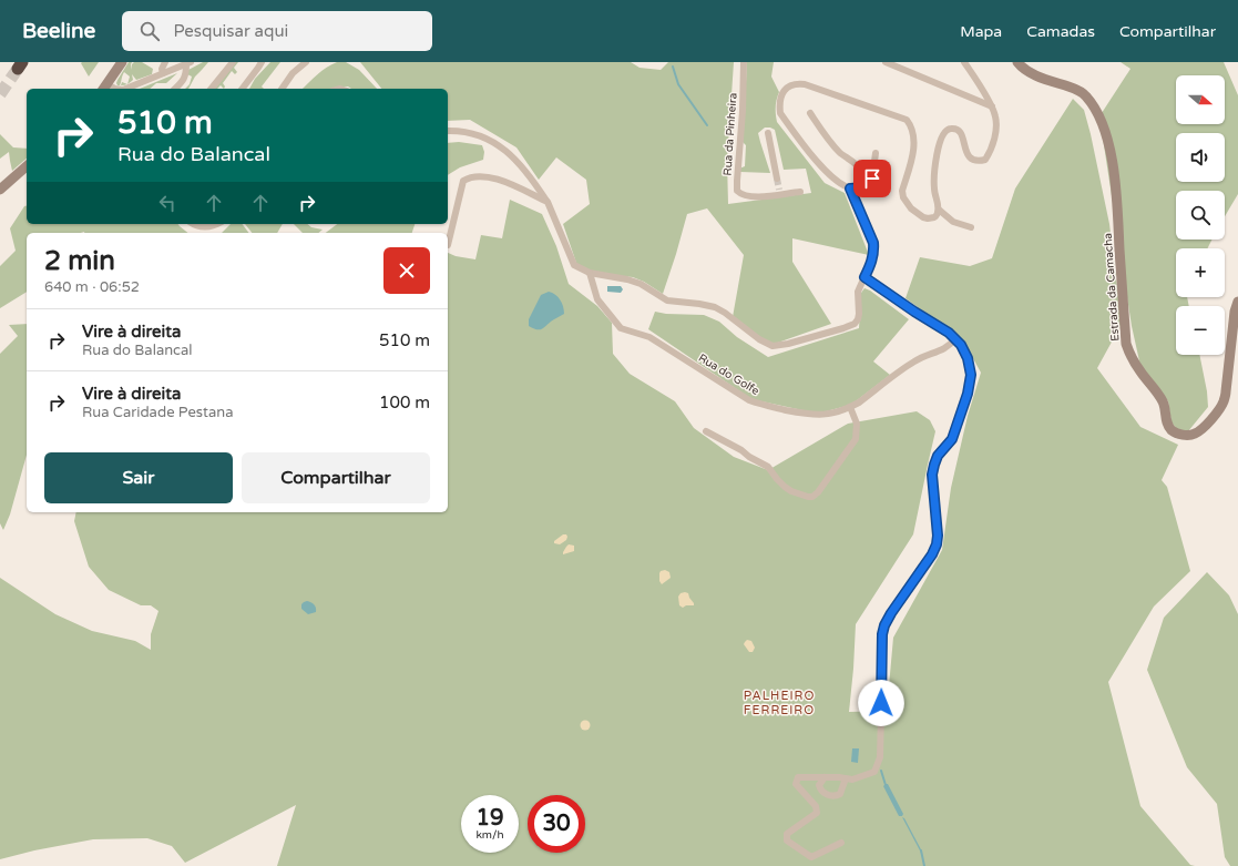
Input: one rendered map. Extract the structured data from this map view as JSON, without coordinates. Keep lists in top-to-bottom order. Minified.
{"streets":{"street":["Rua da Pinheira","Estrada da Camacha","Rua do Golfe"]},"districts":["PALHEIRO FERREIRO"],"north":"right","page":{"header":"Beeline","search":"Pesquisar aqui","nav":["Mapa","Camadas","Compartilhar"],"map_buttons":["+","−"],"turn":["510 m","Rua do Balancal"],"heading":["2 min","640 m · 06:52"],"list":[{"name":"Vire à direita","note":"Rua do Balancal","value":"510 m"},{"name":"Vire à direita","note":"Rua Caridade Pestana","value":"100 m"}],"buttons":["Sair","Compartilhar"],"speed":"19 km/h","limit":"30"}}
